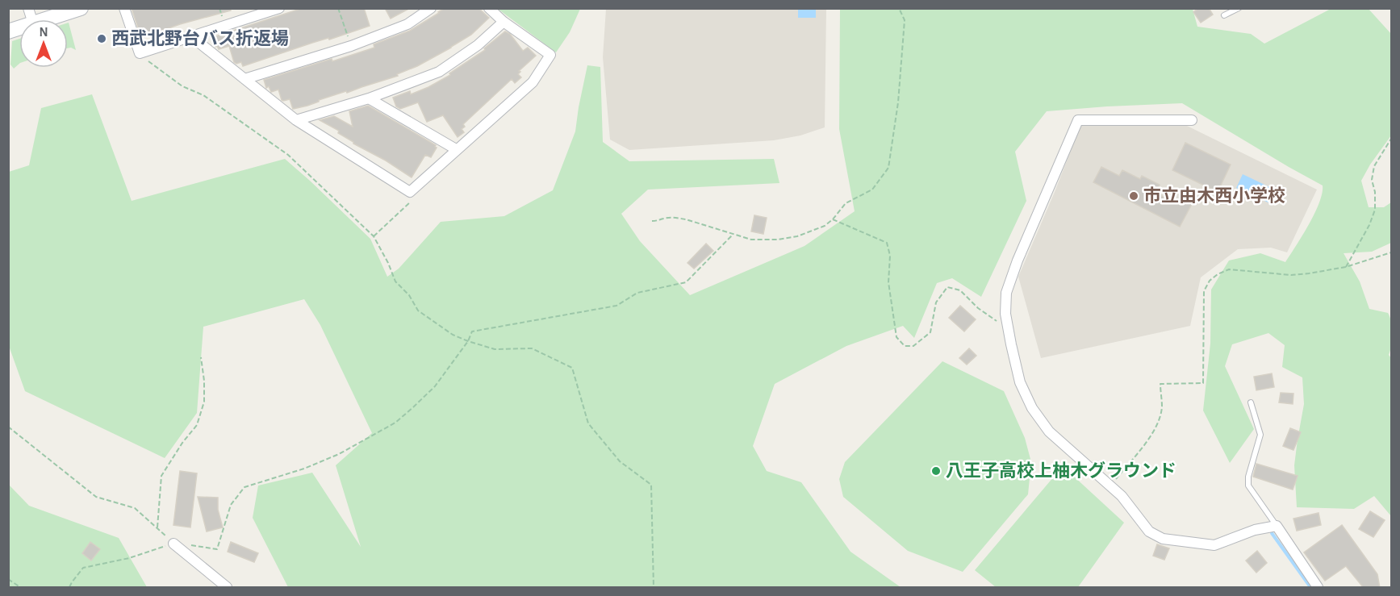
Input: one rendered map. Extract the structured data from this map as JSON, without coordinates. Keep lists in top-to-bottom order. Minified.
{"places":["西武北野台バス折返場","市立由木西小学校","八王子高校上柚木グラウンド"],"north":"top"}
